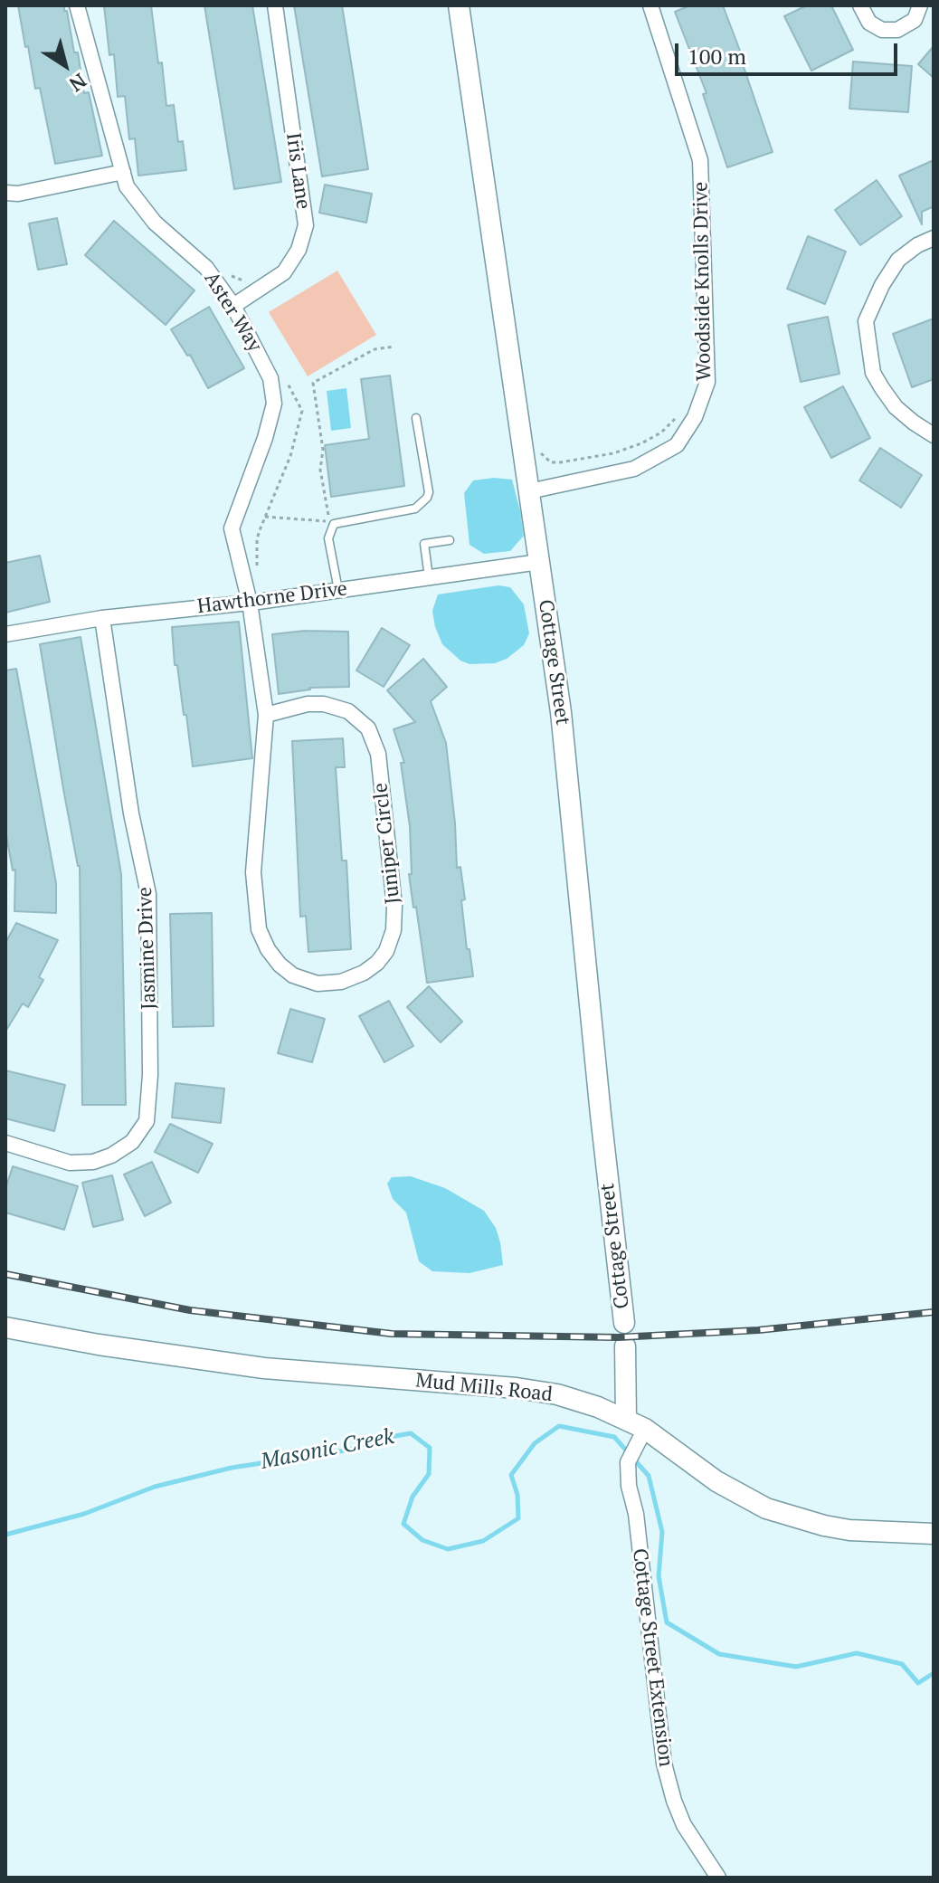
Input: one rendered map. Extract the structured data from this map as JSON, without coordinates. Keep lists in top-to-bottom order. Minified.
{"streets":{"street":["Iris Lane","Woodside Knolls Drive","Aster Way","Hawthorne Drive","Cottage Street","Juniper Circle","Jasmine Drive","Mud Mills Road","Cottage Street Extension"]},"crossings":[["Iris Lane","Aster Way"],["Woodside Knolls Drive","Cottage Street"],["Aster Way","Hawthorne Drive"],["Aster Way","Juniper Circle"],["Hawthorne Drive","Cottage Street"],["Hawthorne Drive","Juniper Circle"],["Hawthorne Drive","Jasmine Drive"],["Mud Mills Road","Cottage Street Extension"]],"water":["Masonic Creek"],"scale_bar":"100 m","north":"bottom right"}
